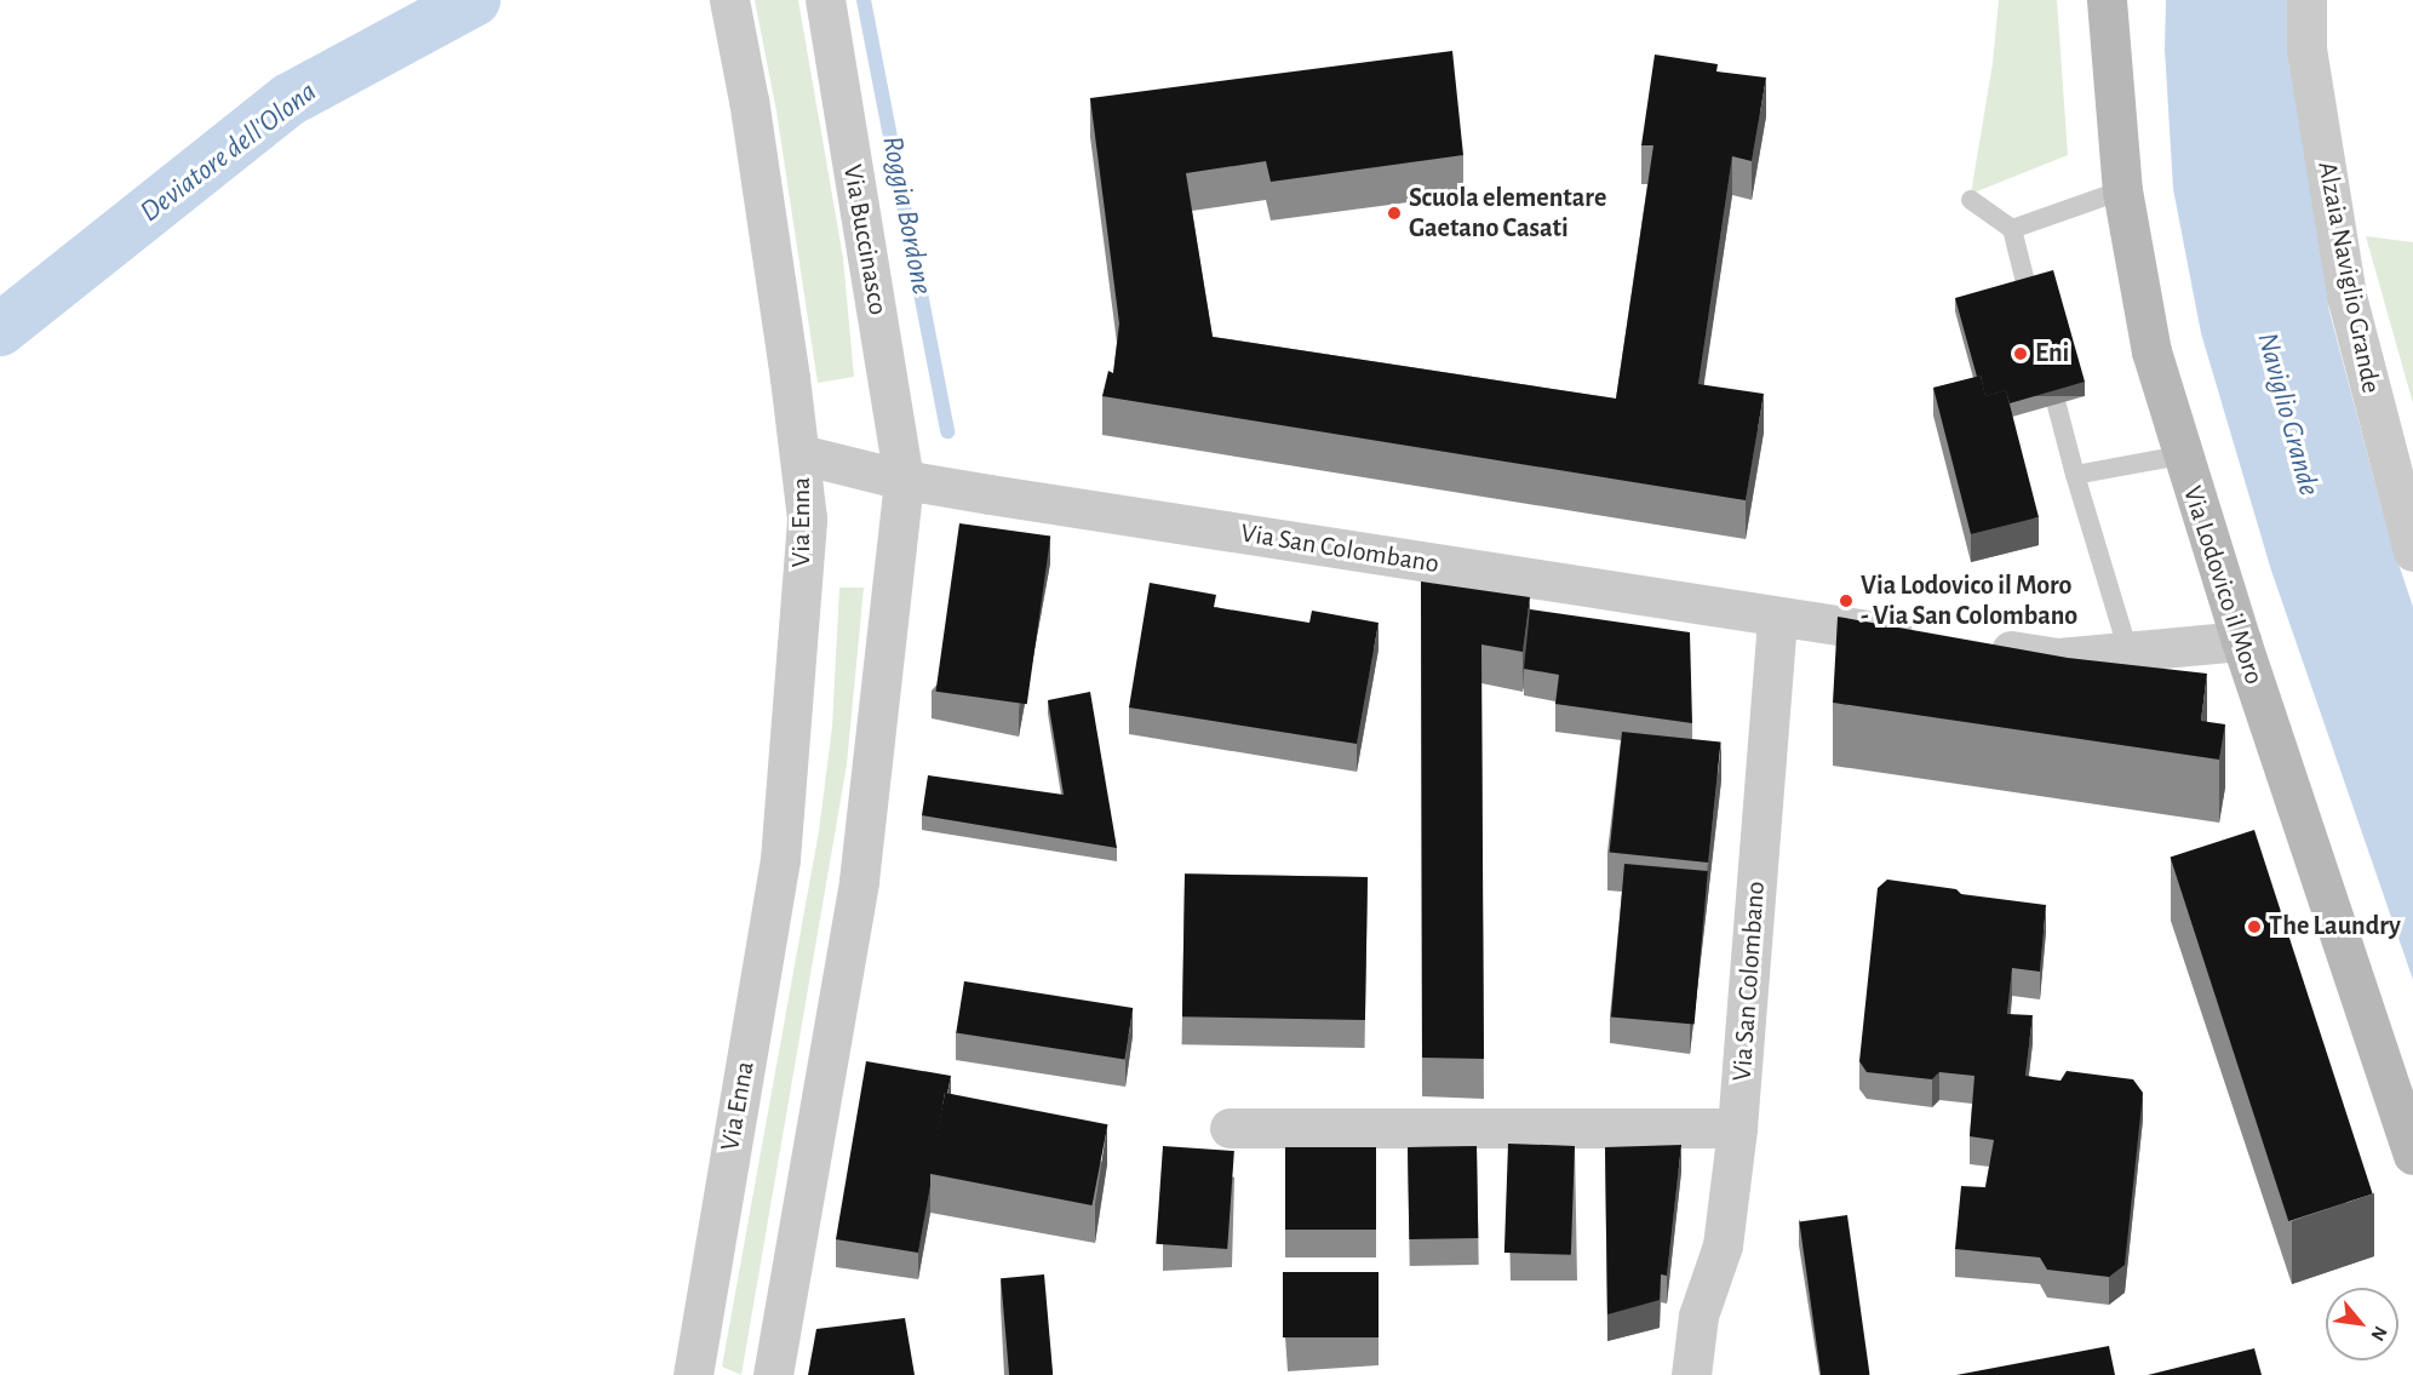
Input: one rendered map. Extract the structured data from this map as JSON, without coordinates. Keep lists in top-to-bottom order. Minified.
{"streets":{"street":["Via Buccinasco","Alzaia Naviglio Grande","Via Enna","Via San Colombano","Via Lodovico il Moro"]},"crossings":[["Via Buccinasco","Via Enna"],["Via Buccinasco","Via San Colombano"],["Via Enna","Via San Colombano"]],"water":["Deviatore dell'Olona","Roggia Bordone","Naviglio Grande"],"places":["Scuola elementare Gaetano Casati","Eni","Via Lodovico il Moro - Via San Colombano","The Laundry"],"north":"bottom right"}
